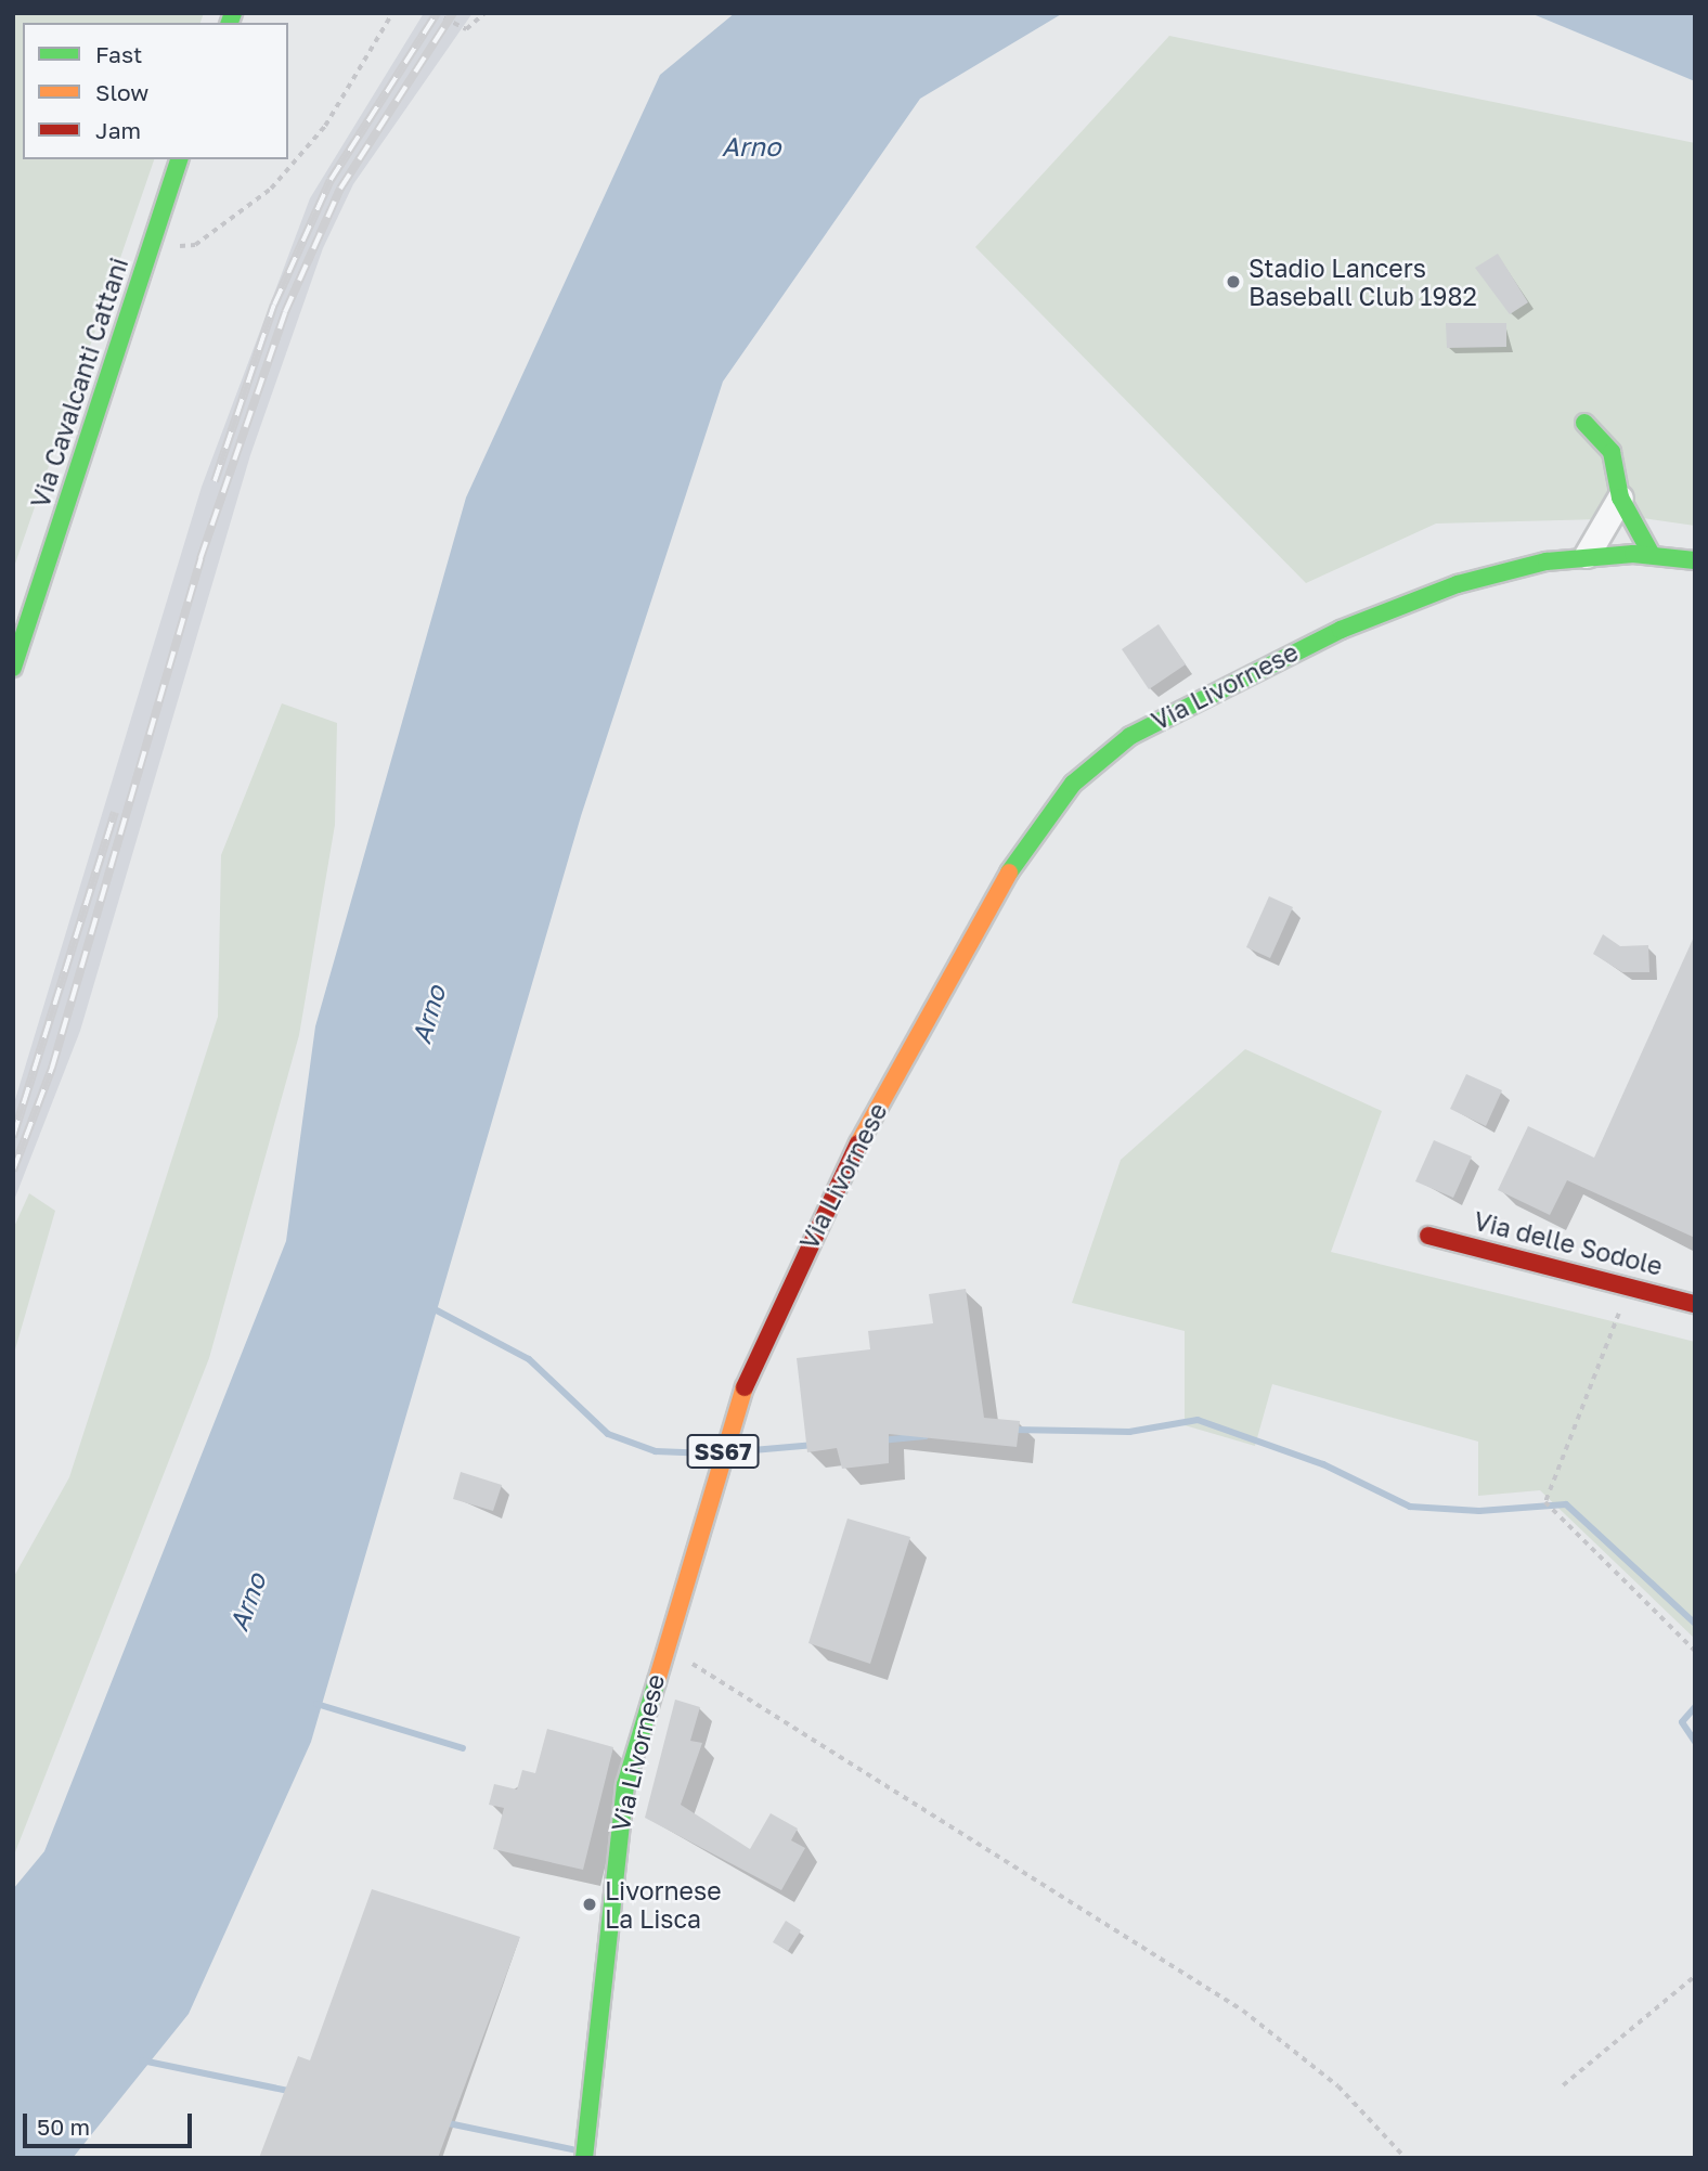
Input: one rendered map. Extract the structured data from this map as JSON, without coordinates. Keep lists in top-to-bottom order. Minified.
{"streets":{"main road":["Via Cavalcanti Cattani","Via Livornese","Via delle Sodole","SS67"]},"water":["Arno"],"places":["Stadio Lancers Baseball Club 1982","Livornese La Lisca"],"legend":["Fast","Slow","Jam"],"scale_bar":"50 m"}
